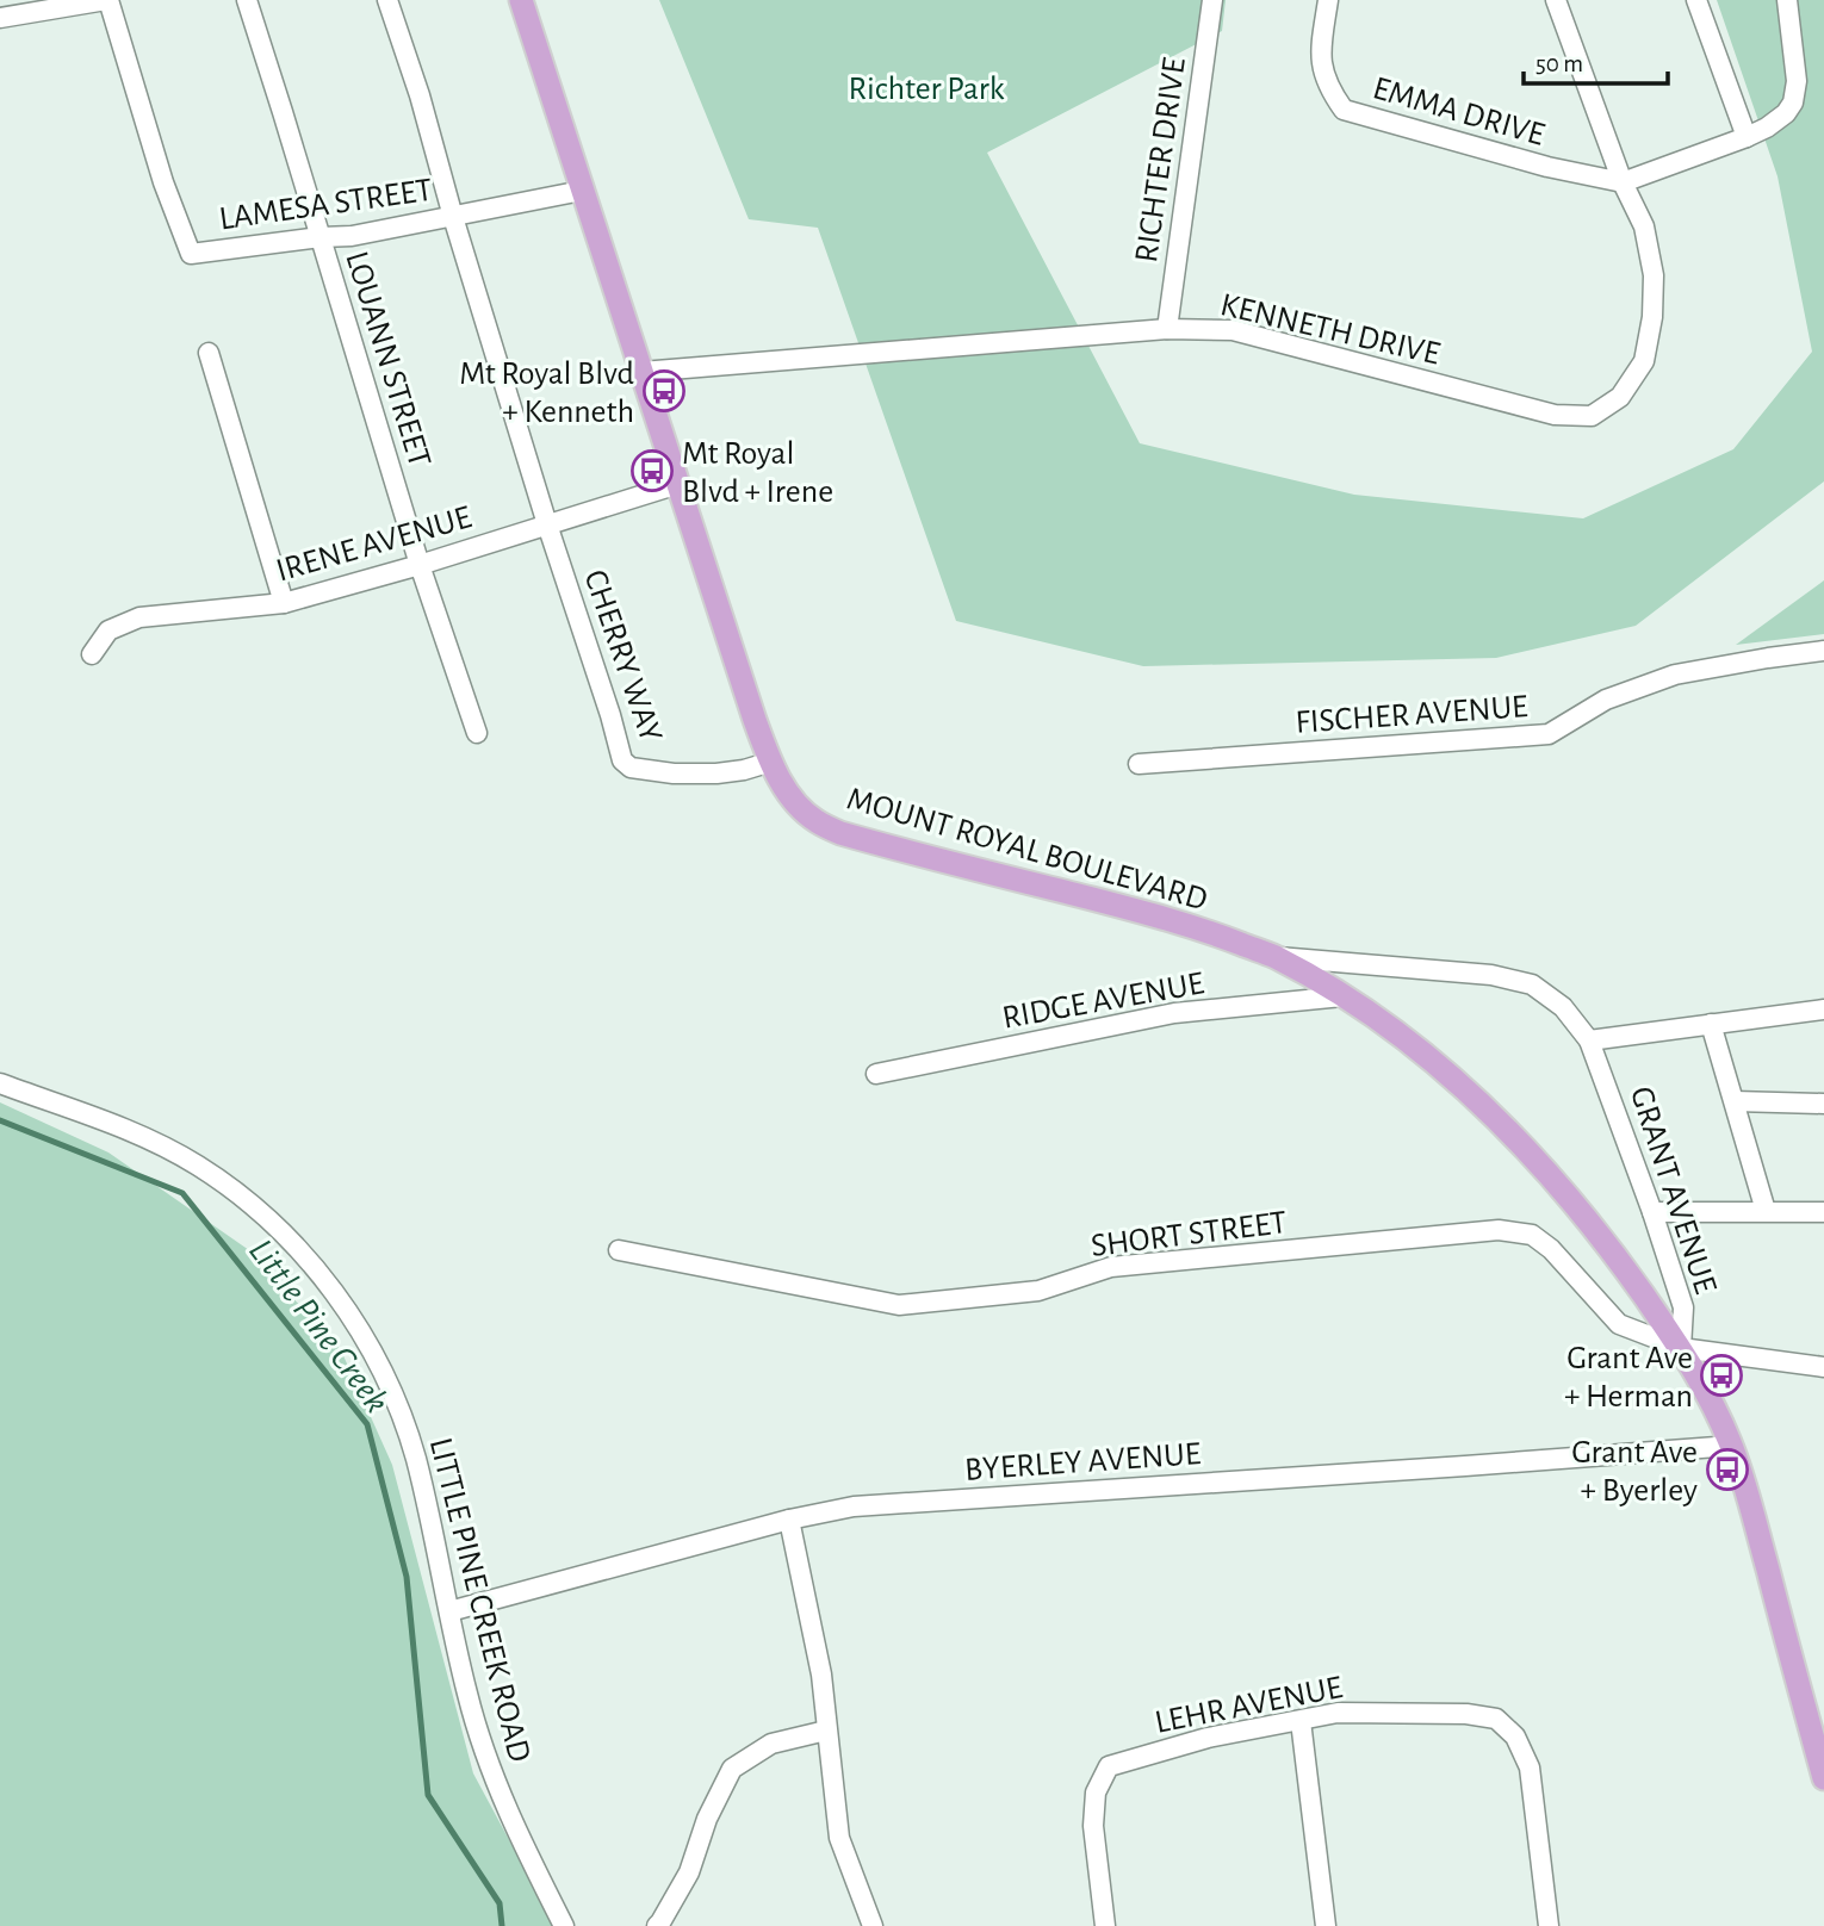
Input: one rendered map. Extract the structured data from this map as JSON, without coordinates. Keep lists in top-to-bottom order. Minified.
{"streets":{"main road":["MOUNT ROYAL BOULEVARD"],"street":["EMMA DRIVE","RICHTER DRIVE","LAMESA STREET","KENNETH DRIVE","LOUANN STREET","IRENE AVENUE","CHERRY WAY","FISCHER AVENUE","RIDGE AVENUE","GRANT AVENUE","SHORT STREET","BYERLEY AVENUE","LITTLE PINE CREEK ROAD","LEHR AVENUE"]},"crossings":[["EMMA DRIVE","KENNETH DRIVE"],["RICHTER DRIVE","KENNETH DRIVE"],["LAMESA STREET","LOUANN STREET"],["LAMESA STREET","MOUNT ROYAL BOULEVARD"],["KENNETH DRIVE","MOUNT ROYAL BOULEVARD"],["LOUANN STREET","IRENE AVENUE"],["IRENE AVENUE","CHERRY WAY"],["IRENE AVENUE","MOUNT ROYAL BOULEVARD"],["CHERRY WAY","MOUNT ROYAL BOULEVARD"],["MOUNT ROYAL BOULEVARD","RIDGE AVENUE"],["MOUNT ROYAL BOULEVARD","GRANT AVENUE"],["MOUNT ROYAL BOULEVARD","SHORT STREET"],["GRANT AVENUE","SHORT STREET"],["BYERLEY AVENUE","LITTLE PINE CREEK ROAD"]],"water":["Little Pine Creek"],"parks":["Richter Park"],"places":{"bus stop":["Mt Royal Blvd + Kenneth","Mt Royal Blvd + Irene","Grant Ave + Herman","Grant Ave + Byerley"]},"scale_bar":"50 m"}
